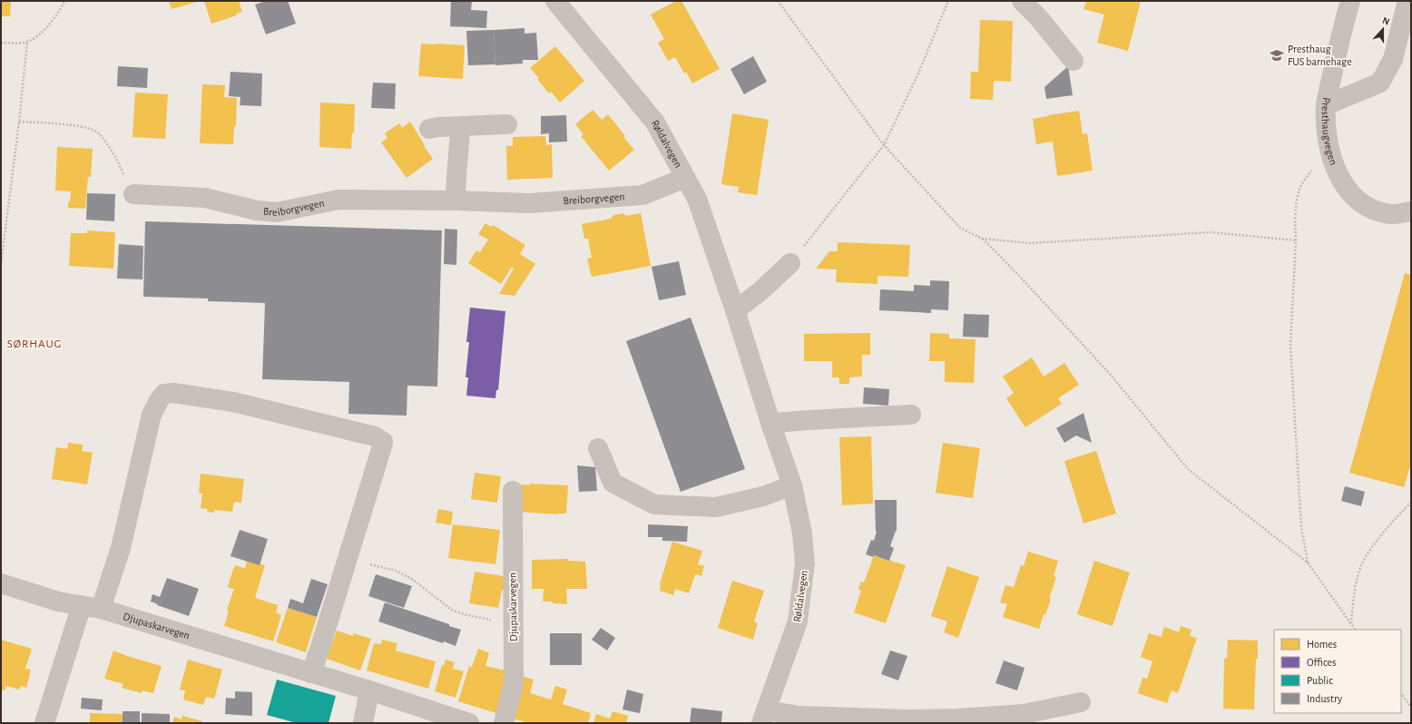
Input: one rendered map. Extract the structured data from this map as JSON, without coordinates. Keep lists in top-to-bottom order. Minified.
{"streets":{"street":["Presthaugvegen","Røldalvegen","Breiborgvegen","Djupaskarvegen"]},"crossings":[["Røldalvegen","Breiborgvegen"]],"districts":["SØRHAUG"],"places":{"school or university":["Presthaug FUS barnehage"]},"legend":["Homes","Offices","Public","Industry"],"north":"top"}
